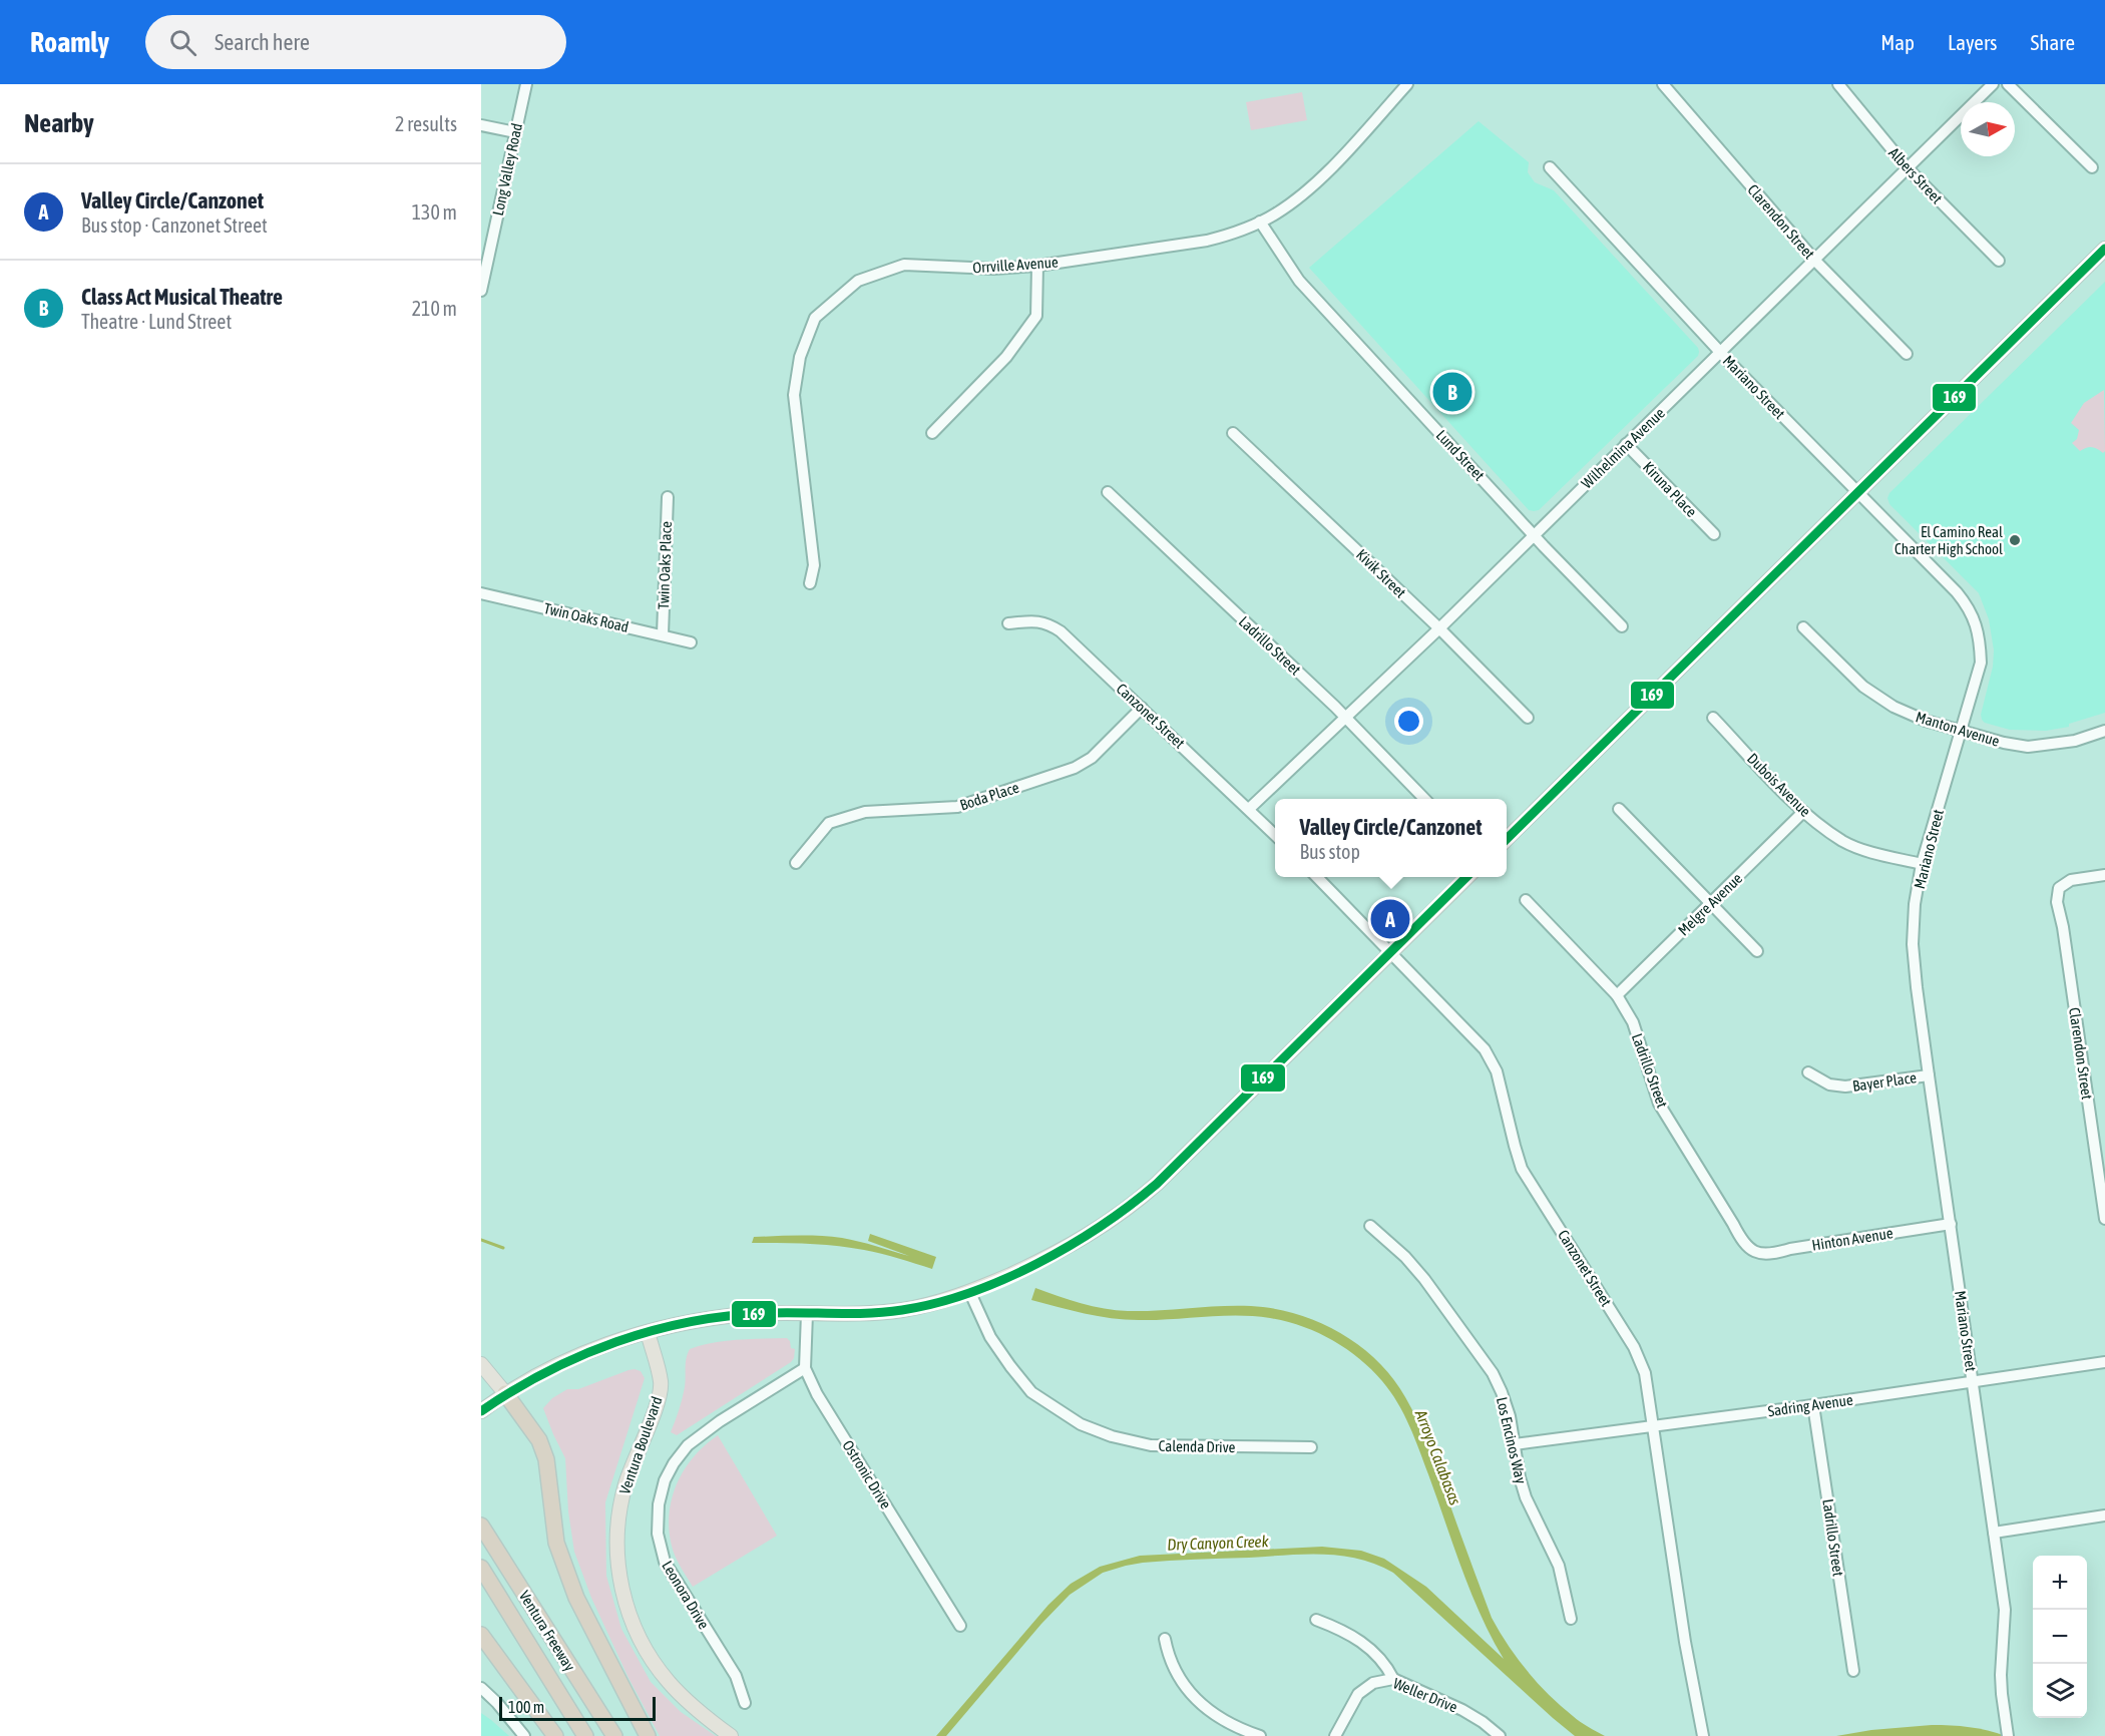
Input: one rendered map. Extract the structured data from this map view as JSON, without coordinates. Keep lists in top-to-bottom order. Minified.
{"streets":{"highway":["Ventura Freeway"],"main road":["Ventura Boulevard"],"street":["Long Valley Road","Albers Street","Clarendon Street","Orrville Avenue","Mariano Street","Wilhelmina Avenue","Lund Street","Kiruna Place","Twin Oaks Place","Kivik Street","Twin Oaks Road","Ladrillo Street","Canzonet Street","Manton Avenue","Dubois Avenue","Boda Place","Melgre Avenue","Bayer Place","Hinton Avenue","Sadring Avenue","Los Encinos Way","Calenda Drive","Ostronic Drive","Leonora Drive","Weller Drive"]},"crossings":[["Albers Street","Wilhelmina Avenue"],["Clarendon Street","Wilhelmina Avenue"],["Orrville Avenue","Lund Street"],["Mariano Street","Wilhelmina Avenue"],["Mariano Street","Manton Avenue"],["Mariano Street","Dubois Avenue"],["Mariano Street","Bayer Place"],["Mariano Street","Hinton Avenue"],["Mariano Street","Sadring Avenue"],["Wilhelmina Avenue","Lund Street"],["Wilhelmina Avenue","Kiruna Place"],["Wilhelmina Avenue","Kivik Street"],["Wilhelmina Avenue","Ladrillo Street"],["Wilhelmina Avenue","Canzonet Street"],["Twin Oaks Place","Twin Oaks Road"],["Ladrillo Street","Melgre Avenue"],["Ladrillo Street","Hinton Avenue"],["Ladrillo Street","Sadring Avenue"],["Canzonet Street","Boda Place"],["Canzonet Street","Sadring Avenue"],["Dubois Avenue","Melgre Avenue"],["Sadring Avenue","Los Encinos Way"],["Ostronic Drive","Leonora Drive"]],"water":["Arroyo Calabasas","Dry Canyon Creek"],"places":["El Camino Real Charter High School"],"lines":["transit line 169"],"scale_bar":"100 m","north":"right","page":{"header":"Roamly","search":"Search here","nav":["Map","Layers","Share"],"heading":["Nearby","2 results"],"list":[{"mark":"A","name":"Valley Circle/Canzonet","note":"Bus stop · Canzonet Street","value":"130 m"},{"mark":"B","name":"Class Act Musical Theatre","note":"Theatre · Lund Street","value":"210 m"}],"pins":["B","A"],"popup":["Valley Circle/Canzonet","Bus stop"],"map_buttons":["+","−"],"scale":"100 m"}}
